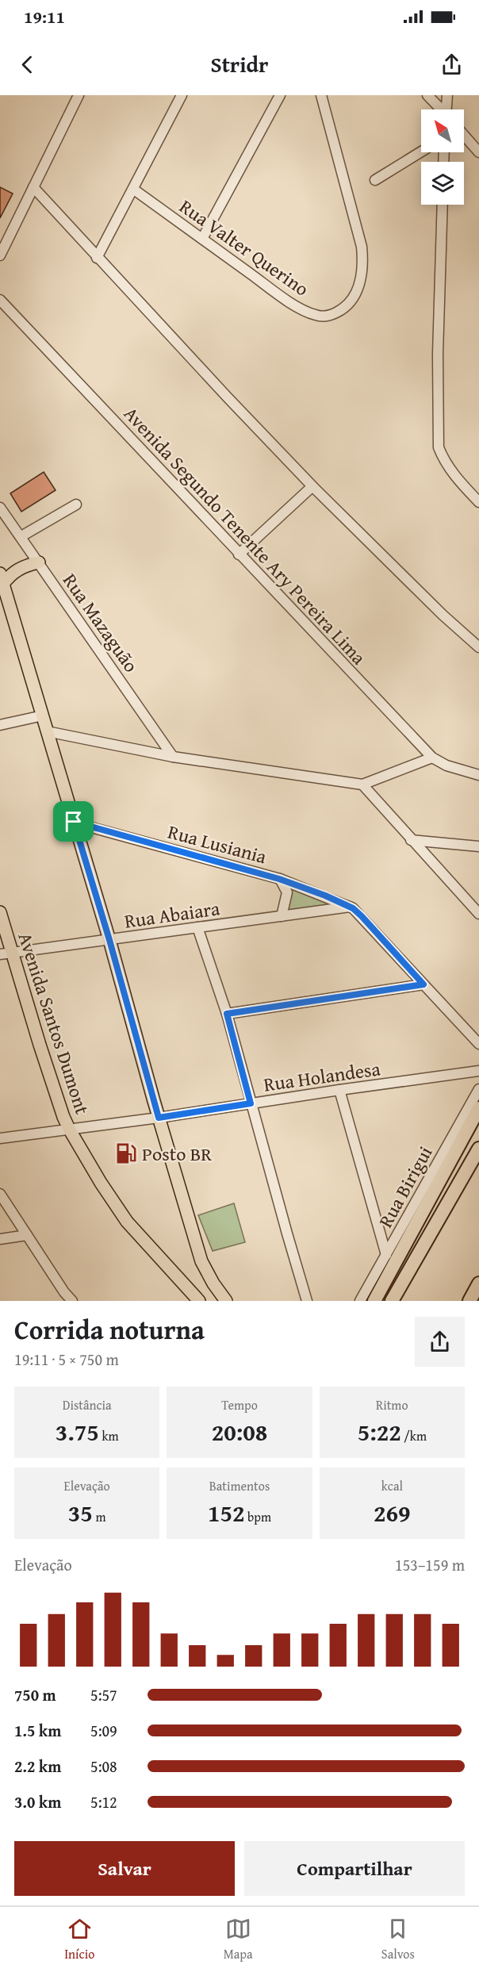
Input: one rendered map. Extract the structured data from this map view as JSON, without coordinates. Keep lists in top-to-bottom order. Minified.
{"streets":{"main road":["Avenida Santos Dumont"],"street":["Rua Valter Querino","Avenida Segundo Tenente Ary Pereira Lima","Rua Mazaguão","Rua Lusiania","Rua Abaiara","Rua Holandesa","Rua Birigui"]},"crossings":[["Rua Lusiania","Rua Abaiara"],["Rua Abaiara","Avenida Santos Dumont"],["Avenida Santos Dumont","Rua Holandesa"]],"places":{"fuel station":["Posto BR"]},"north":"top left","page":{"status":"19:11","header":"Stridr","heading":["Corrida noturna","19:11 · 5 × 750 m"],"stats":[["Distância","3.75 km"],["Tempo","20:08"],["Ritmo","5:22 /km"],["Elevação","35 m"],["Batimentos","152 bpm"],["kcal","269"]],"chart":["Elevação","153–159 m"],"list":[{"name":"750 m","note":"5:57"},{"name":"1.5 km","note":"5:09"},{"name":"2.2 km","note":"5:08"},{"name":"3.0 km","note":"5:12"}],"buttons":["Salvar","Compartilhar"],"tabs":["Início","Mapa","Salvos"]}}
